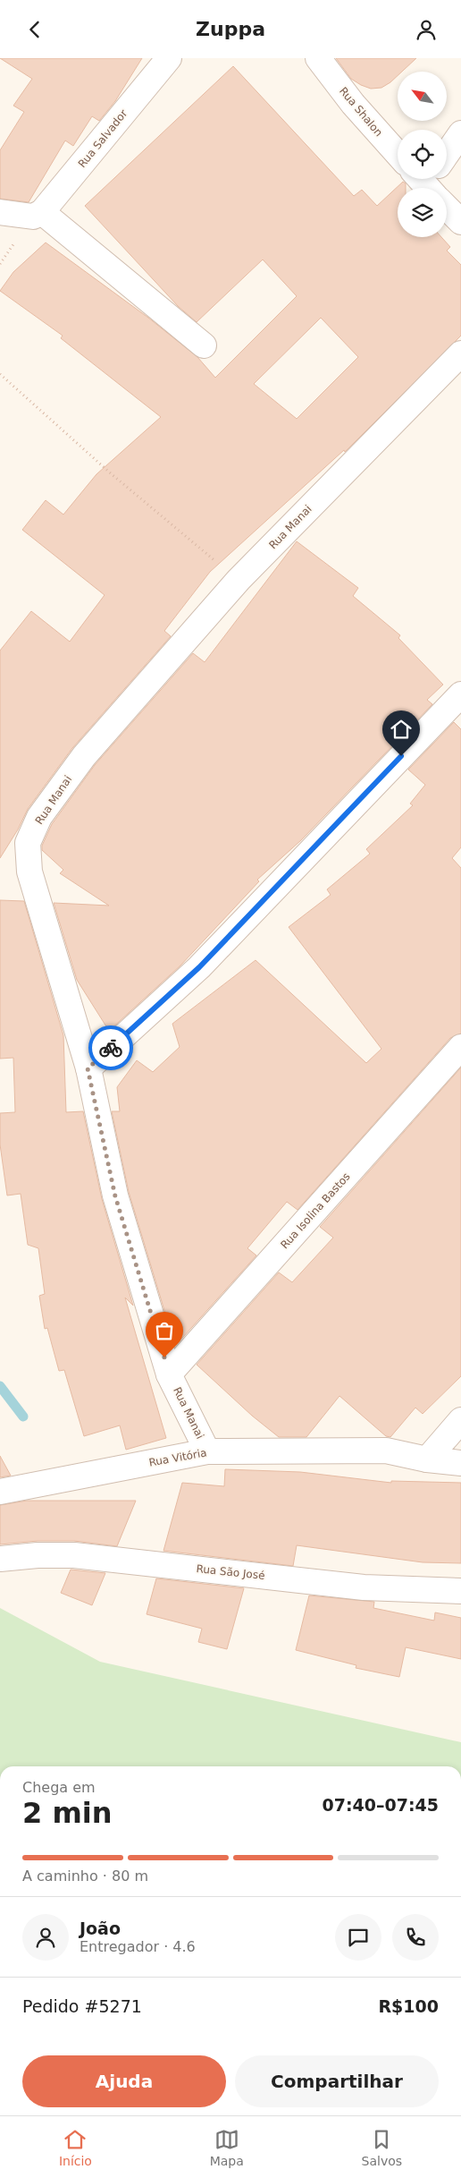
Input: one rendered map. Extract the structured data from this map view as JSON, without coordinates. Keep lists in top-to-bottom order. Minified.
{"streets":{"street":["Rua Shalon","Rua Salvador","Rua Manai","Rua Isolina Bastos","Rua Vitória","Rua São José"]},"crossings":[["Rua Manai","Rua Isolina Bastos"],["Rua Manai","Rua Vitória"]],"north":"top left","page":{"header":"Zuppa","heading":["2 min","Chega em","07:40–07:45"],"panel":["João","Entregador · 4.6","Pedido #5271","R$100"],"bar":"A caminho · 80 m","buttons":["Ajuda","Compartilhar"],"tabs":["Início","Mapa","Salvos"]}}
